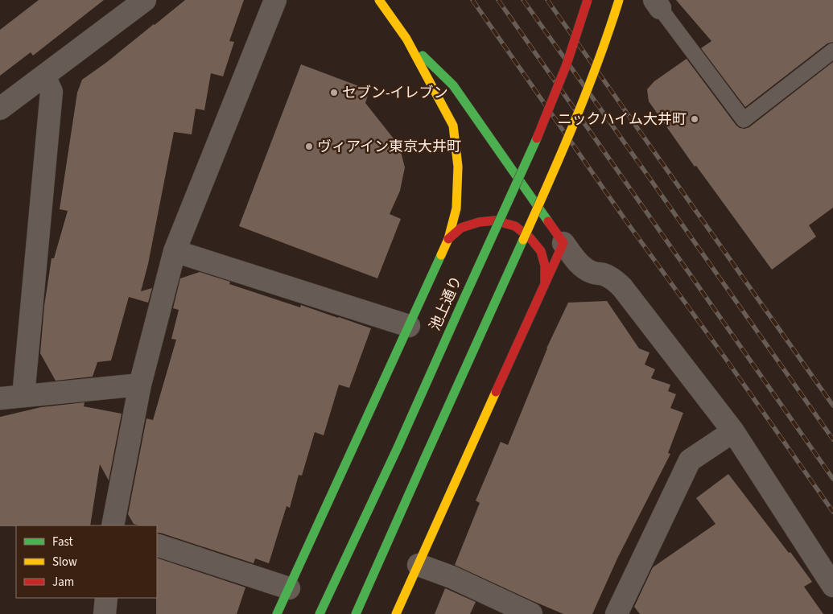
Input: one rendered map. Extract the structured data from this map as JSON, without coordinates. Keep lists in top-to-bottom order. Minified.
{"streets":{"main road":["池上通り"]},"places":["セブン-イレブン","ニックハイム大井町","ヴィアイン東京大井町"],"legend":["Fast","Slow","Jam"]}
